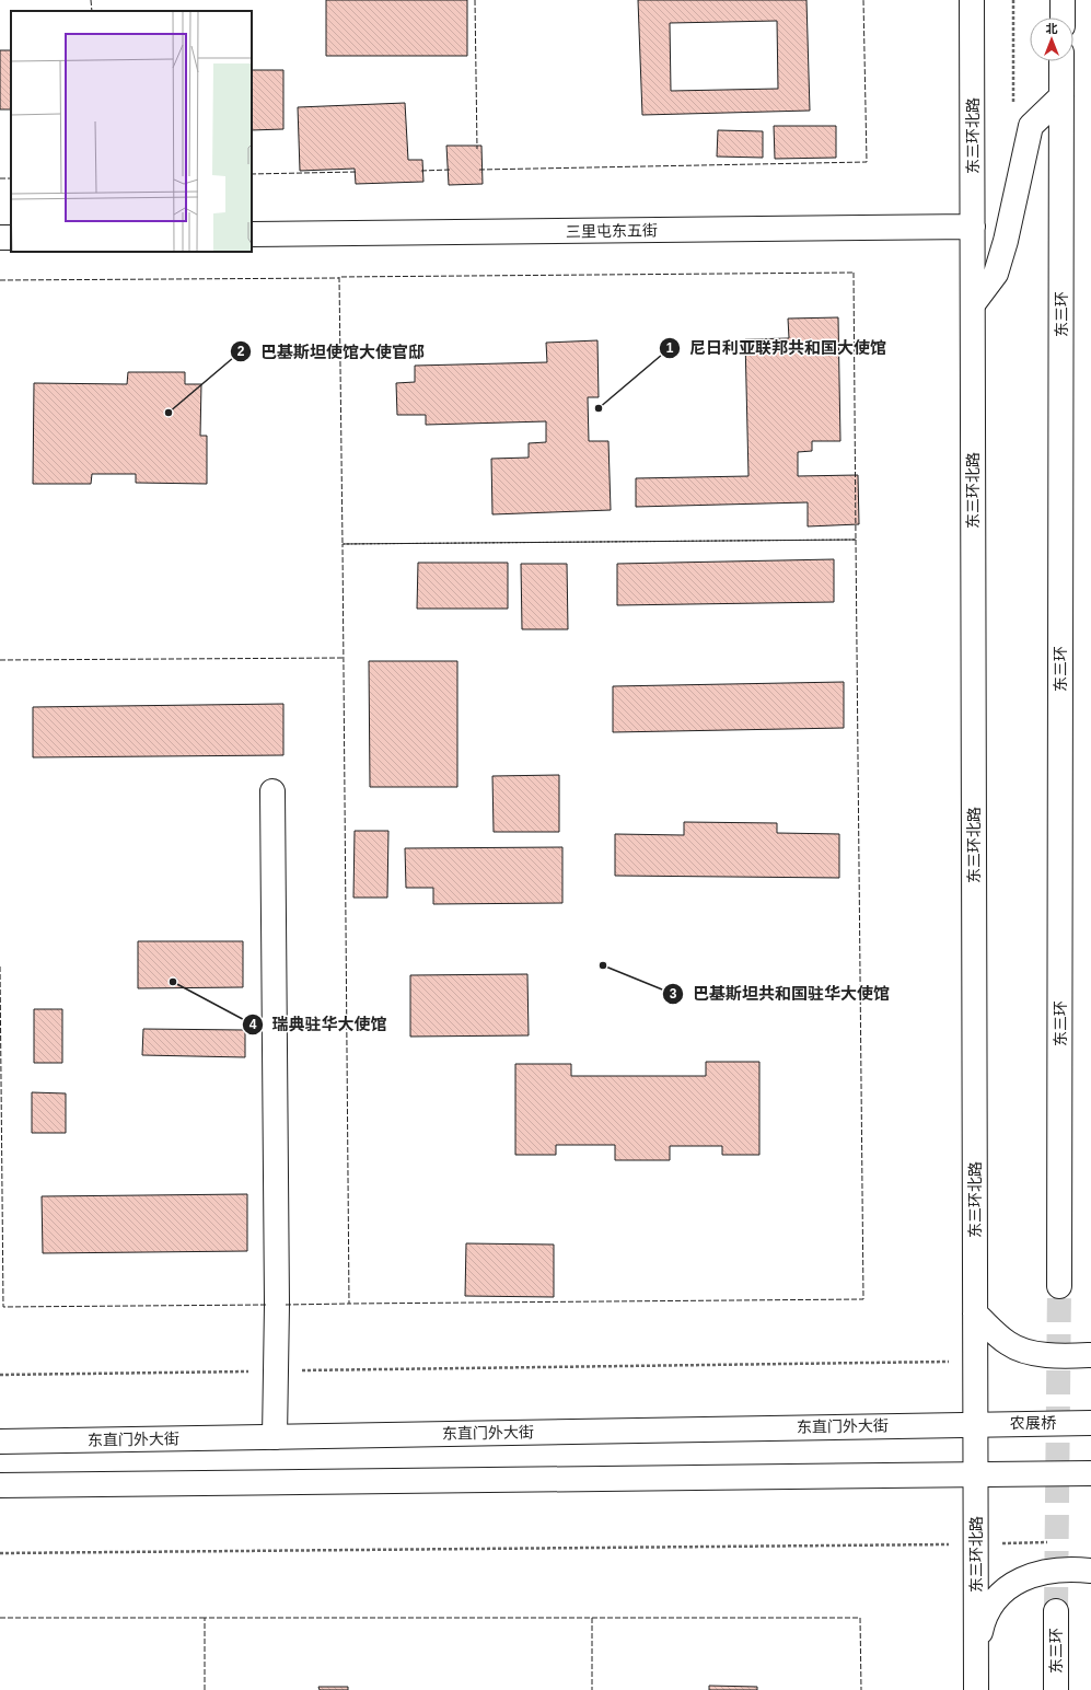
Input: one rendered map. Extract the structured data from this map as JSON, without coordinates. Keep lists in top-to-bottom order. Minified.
{"streets":{"main road":["东三环北路","三里屯东五街","东三环","农展桥","东直门外大街"]},"crossings":[["东三环北路","三里屯东五街"],["东三环北路","农展桥"],["东三环北路","东直门外大街"],["农展桥","东直门外大街"]],"places":["尼日利亚联邦共和国大使馆","巴基斯坦使馆大使官邸","巴基斯坦共和国驻华大使馆","瑞典驻华大使馆"],"north":"top"}
